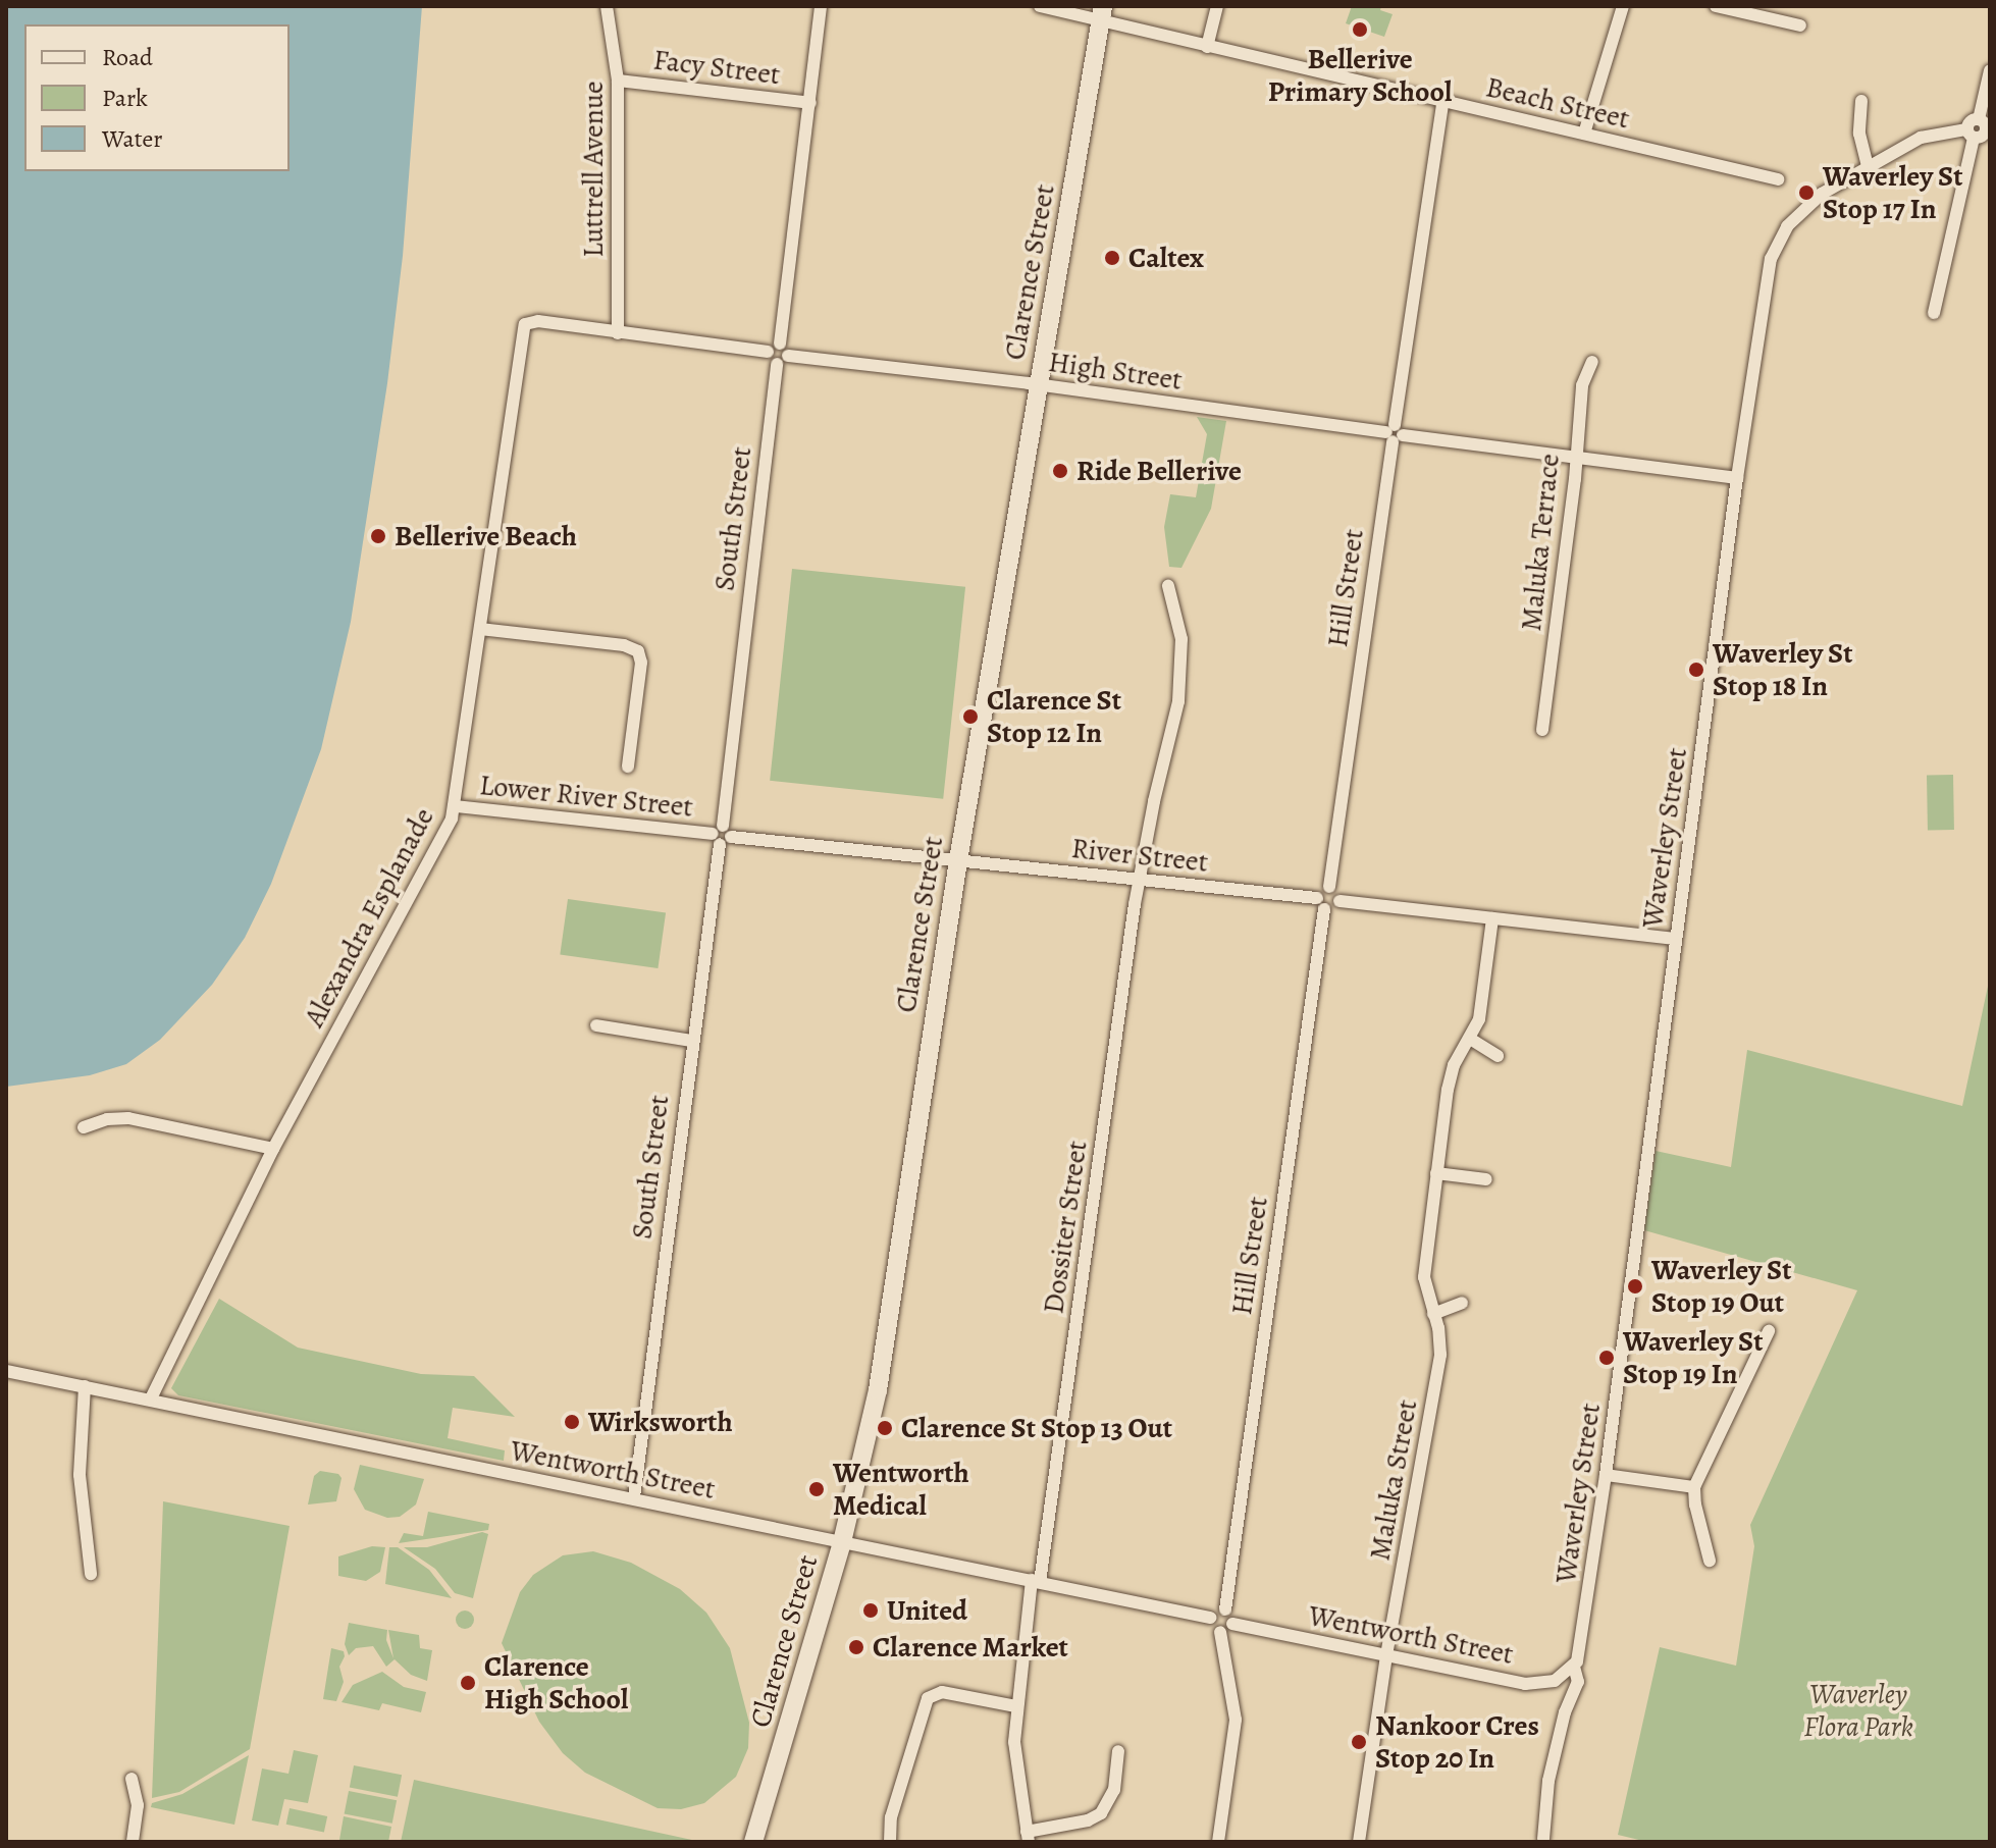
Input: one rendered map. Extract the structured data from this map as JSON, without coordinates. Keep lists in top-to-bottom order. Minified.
{"streets":{"main road":["Clarence Street"],"street":["Facy Street","Beach Street","Luttrell Avenue","High Street","South Street","Maluka Terrace","Hill Street","Lower River Street","Waverley Street","River Street","Alexandra Esplanade","Dossiter Street","Wentworth Street","Maluka Street"]},"crossings":[["Facy Street","Luttrell Avenue"],["Beach Street","Clarence Street"],["Beach Street","Hill Street"],["Luttrell Avenue","Alexandra Esplanade"],["Clarence Street","High Street"],["Clarence Street","Lower River Street"],["Clarence Street","River Street"],["Clarence Street","Wentworth Street"],["High Street","South Street"],["High Street","Maluka Terrace"],["High Street","Hill Street"],["High Street","Waverley Street"],["South Street","Lower River Street"],["South Street","Wentworth Street"],["Hill Street","River Street"],["Hill Street","Wentworth Street"],["Lower River Street","River Street"],["Lower River Street","Alexandra Esplanade"],["Waverley Street","Wentworth Street"],["River Street","Dossiter Street"],["Alexandra Esplanade","Wentworth Street"],["Dossiter Street","Wentworth Street"],["Wentworth Street","Maluka Street"]],"parks":["Waverley Flora Park"],"places":["Bellerive Primary School","Waverley St Stop 17 In","Caltex","Ride Bellerive","Bellerive Beach","Waverley St Stop 18 In","Clarence St Stop 12 In","Waverley St Stop 19 Out","Waverley St Stop 19 In","Wirksworth","Clarence St Stop 13 Out","Wentworth Medical","United","Clarence Market","Clarence High School","Nankoor Cres Stop 20 In"],"legend":["Road","Park","Water"]}
